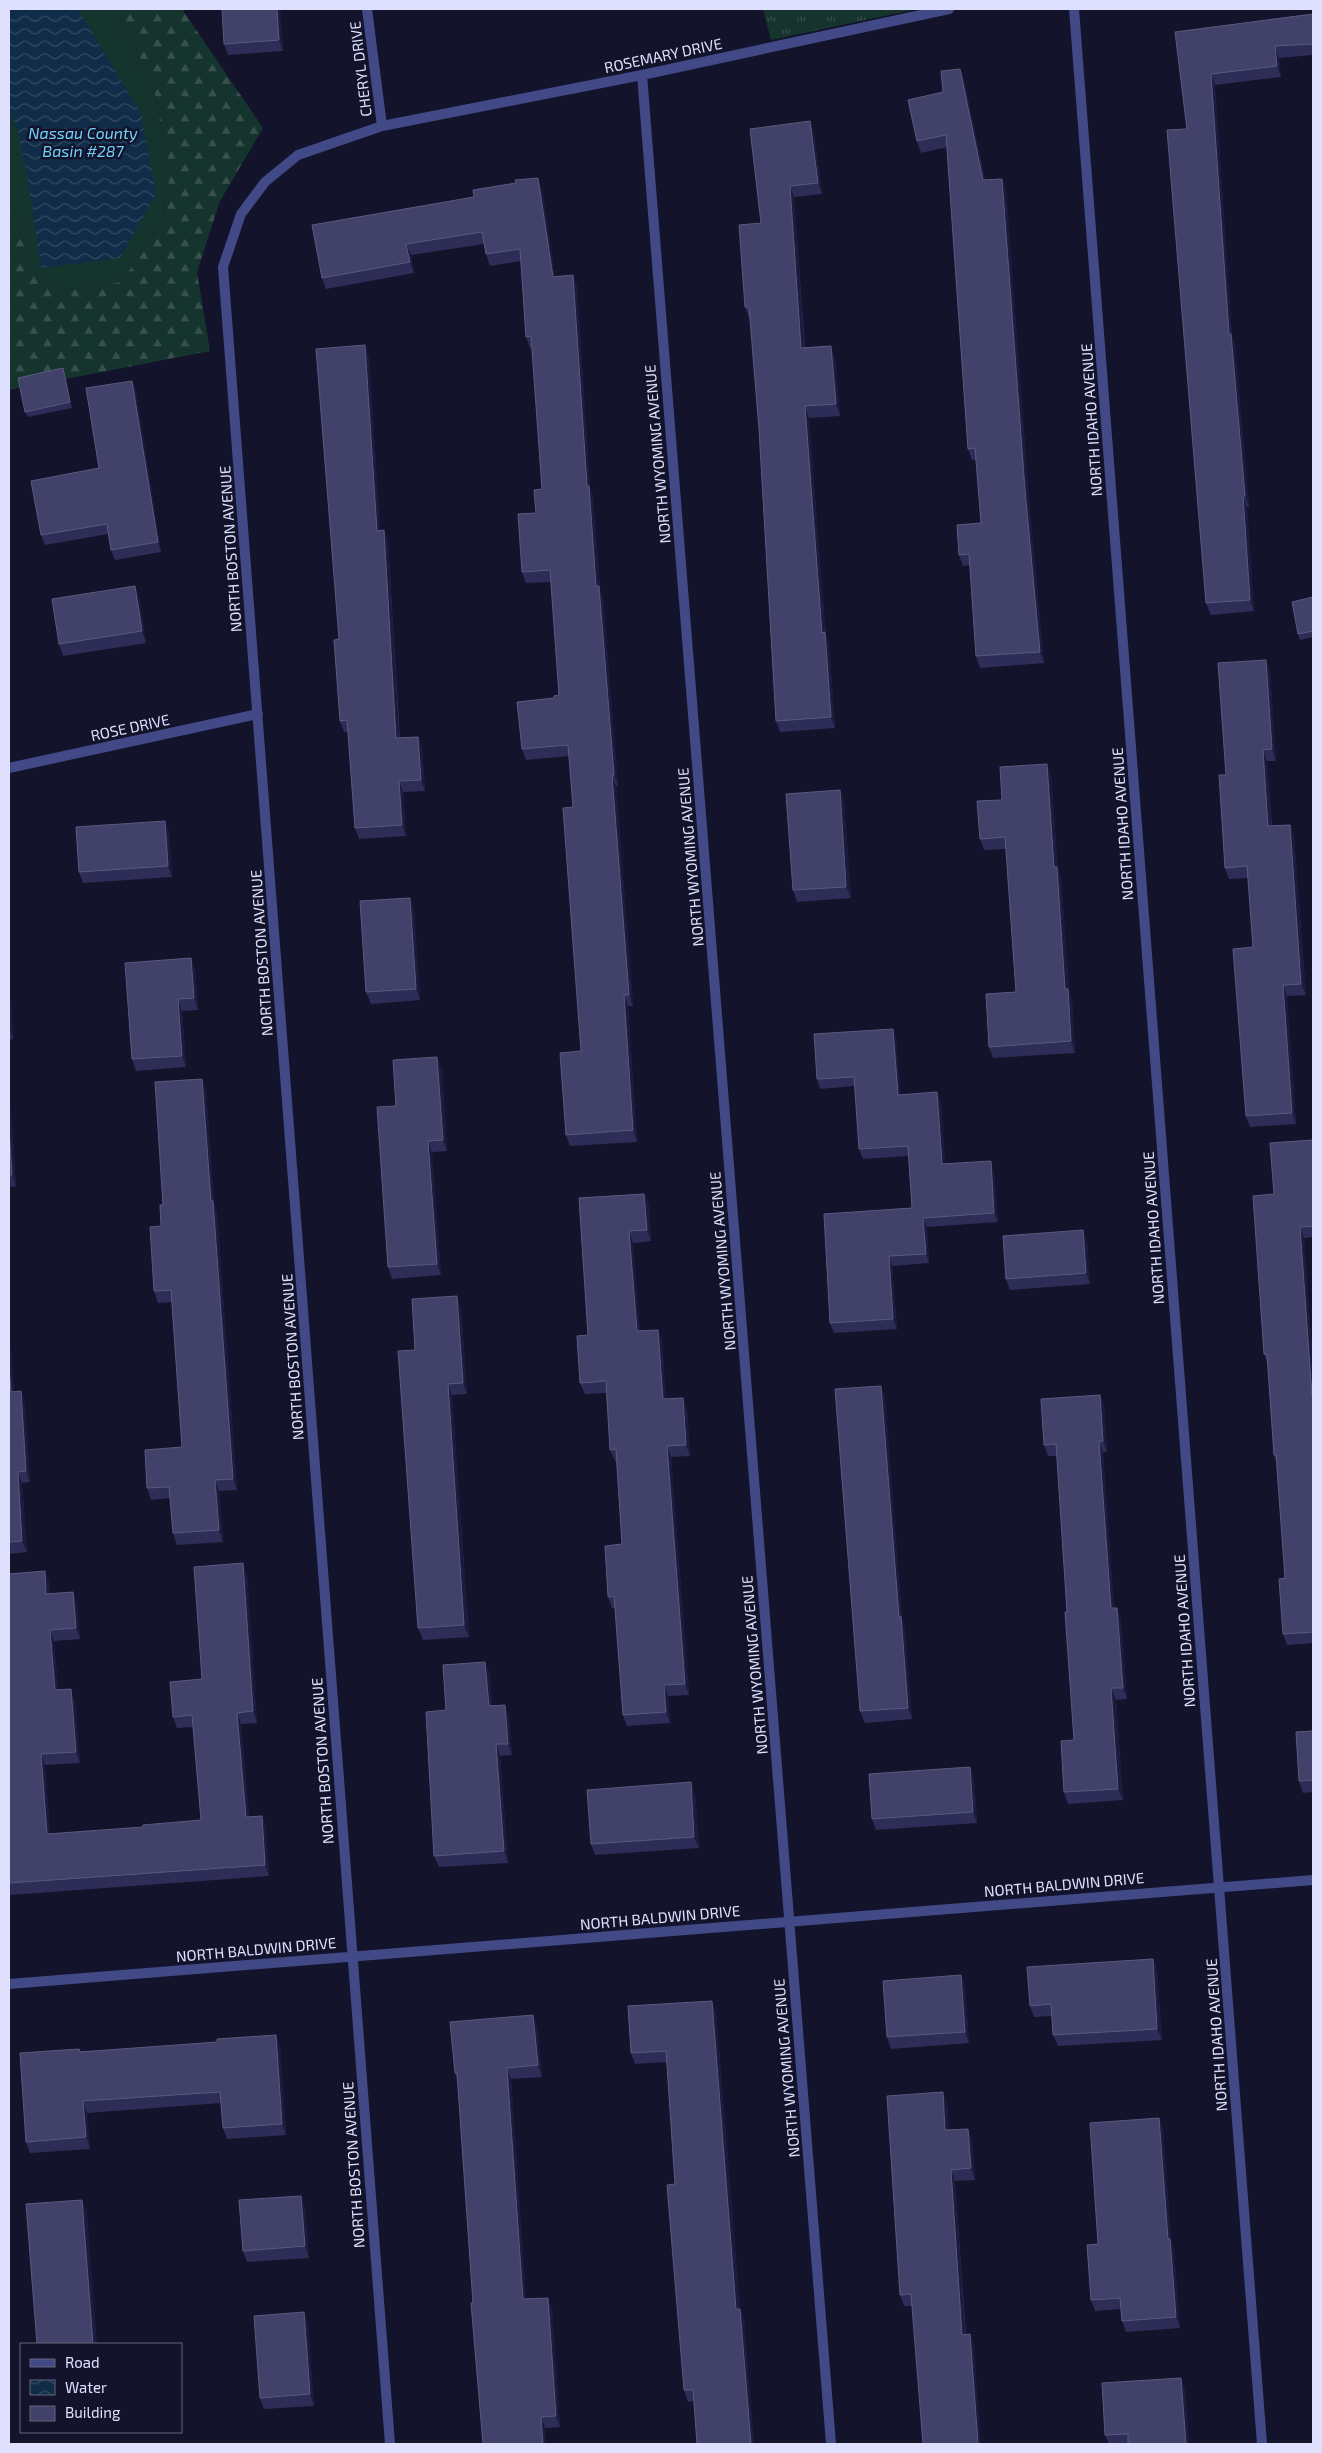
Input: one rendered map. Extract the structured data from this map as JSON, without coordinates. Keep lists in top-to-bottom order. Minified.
{"streets":{"street":["ROSEMARY DRIVE","CHERYL DRIVE","NORTH IDAHO AVENUE","NORTH WYOMING AVENUE","NORTH BOSTON AVENUE","ROSE DRIVE","NORTH BALDWIN DRIVE"]},"crossings":[["ROSEMARY DRIVE","CHERYL DRIVE"],["ROSEMARY DRIVE","NORTH WYOMING AVENUE"],["ROSEMARY DRIVE","NORTH BOSTON AVENUE"],["NORTH IDAHO AVENUE","NORTH BALDWIN DRIVE"],["NORTH WYOMING AVENUE","NORTH BALDWIN DRIVE"],["NORTH BOSTON AVENUE","ROSE DRIVE"],["NORTH BOSTON AVENUE","NORTH BALDWIN DRIVE"]],"water":["Nassau County Basin #287"],"legend":["Road","Water","Building"]}
